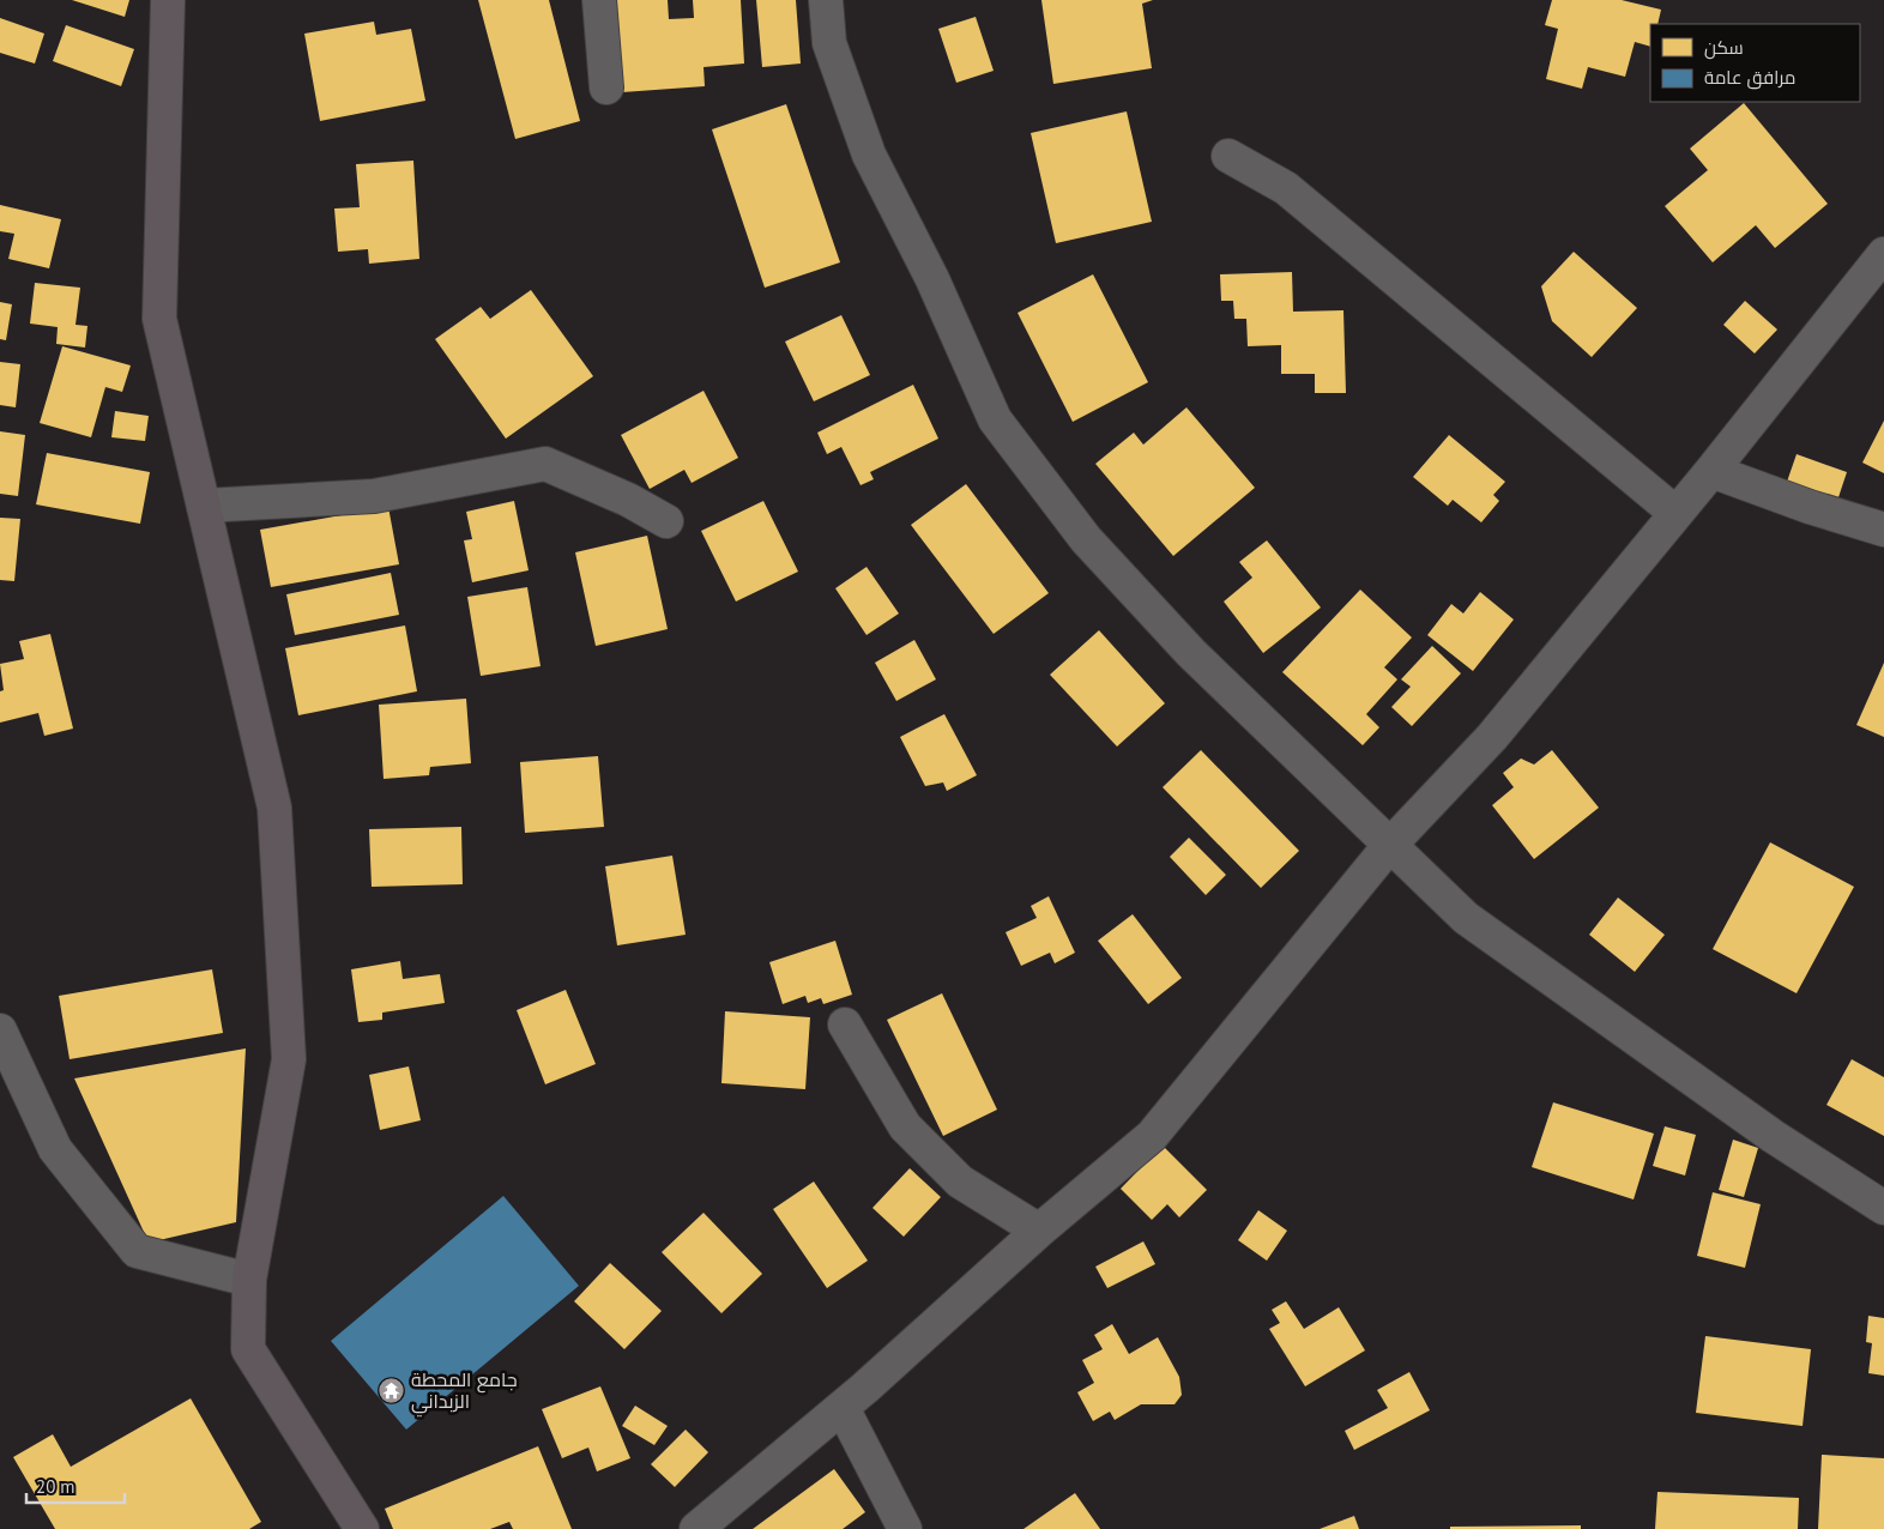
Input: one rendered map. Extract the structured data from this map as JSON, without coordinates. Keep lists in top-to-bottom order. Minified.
{"places":{"temple":["جامع المحطة الزبداني"]},"legend":["سكن","مرافق عامة"],"scale_bar":"20 m"}
